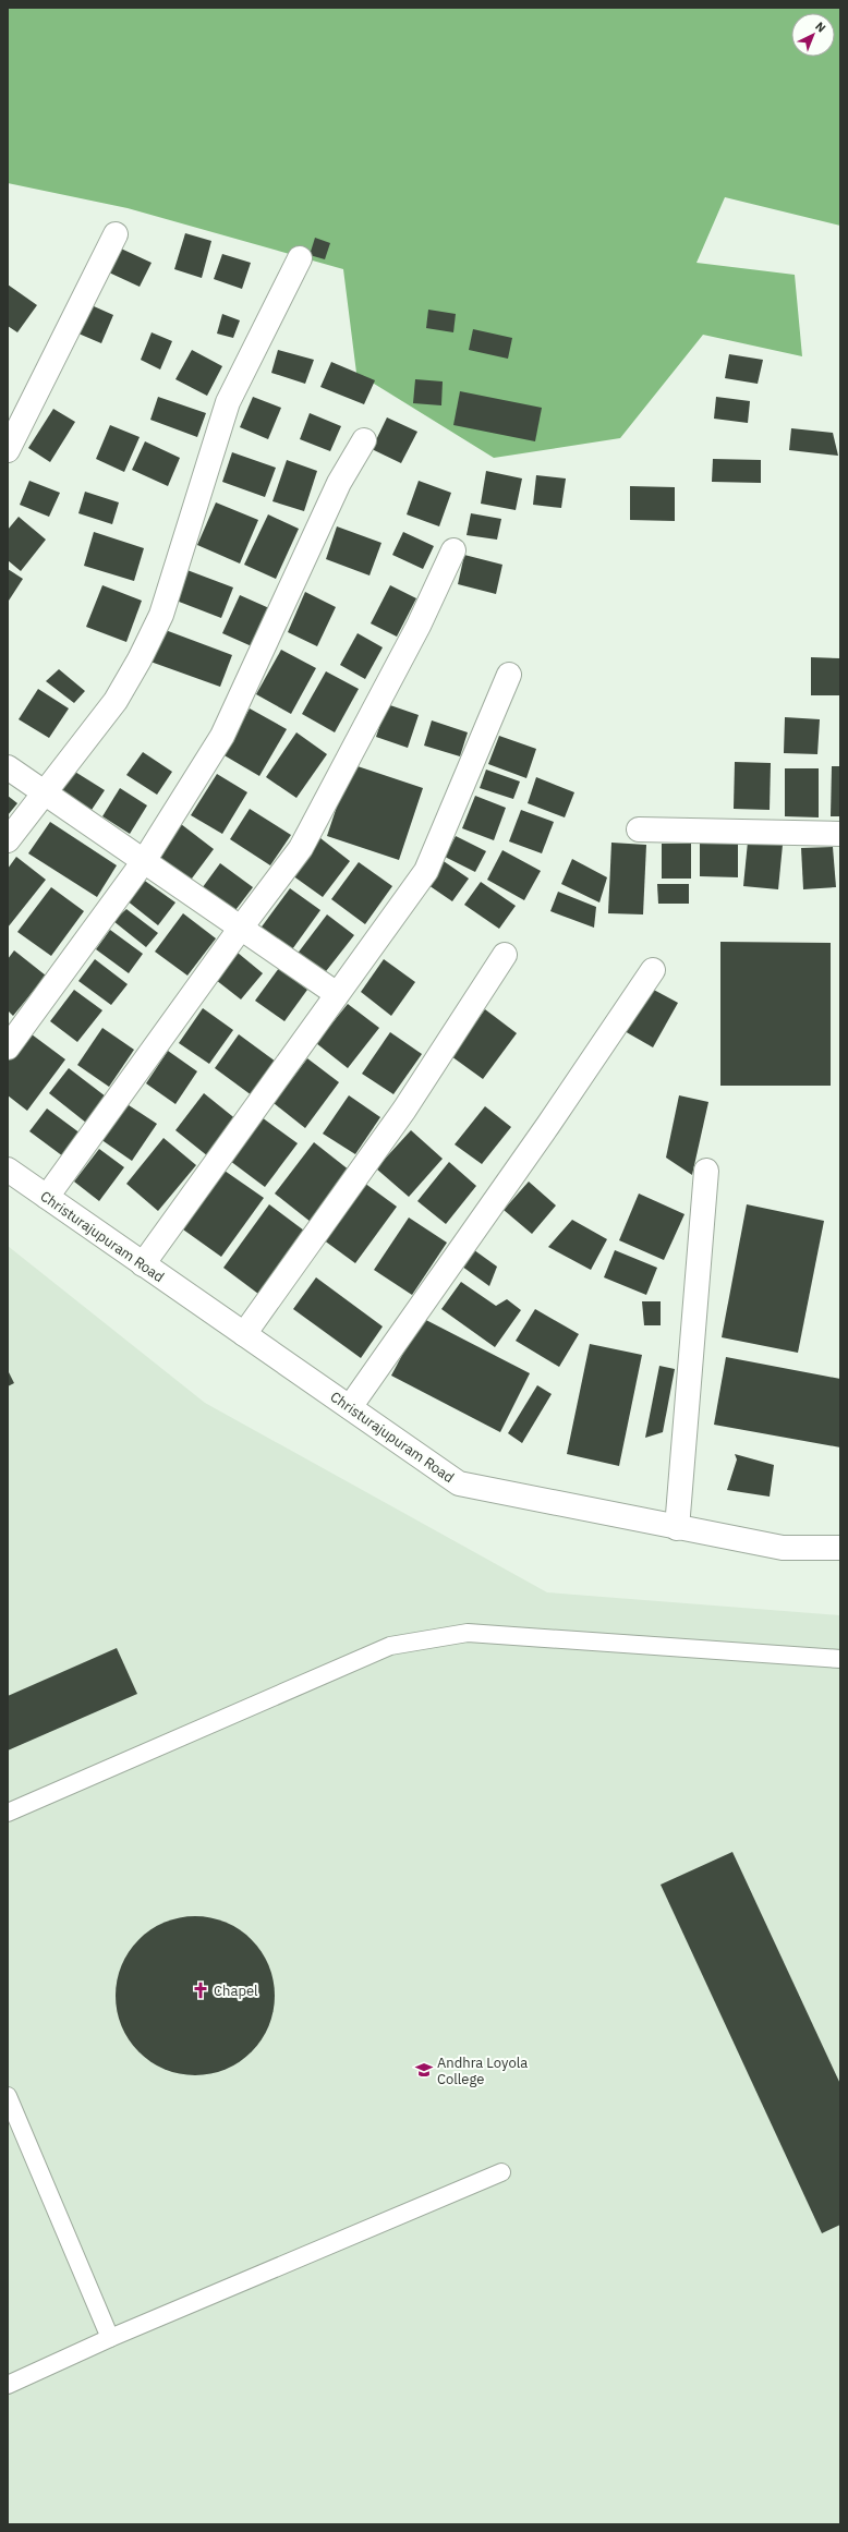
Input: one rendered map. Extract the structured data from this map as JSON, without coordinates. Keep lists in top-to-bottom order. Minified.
{"streets":{"street":["Christurajupuram Road"]},"places":{"church":["Chapel"],"school or university":["Andhra Loyola College"]},"north":"top right"}
